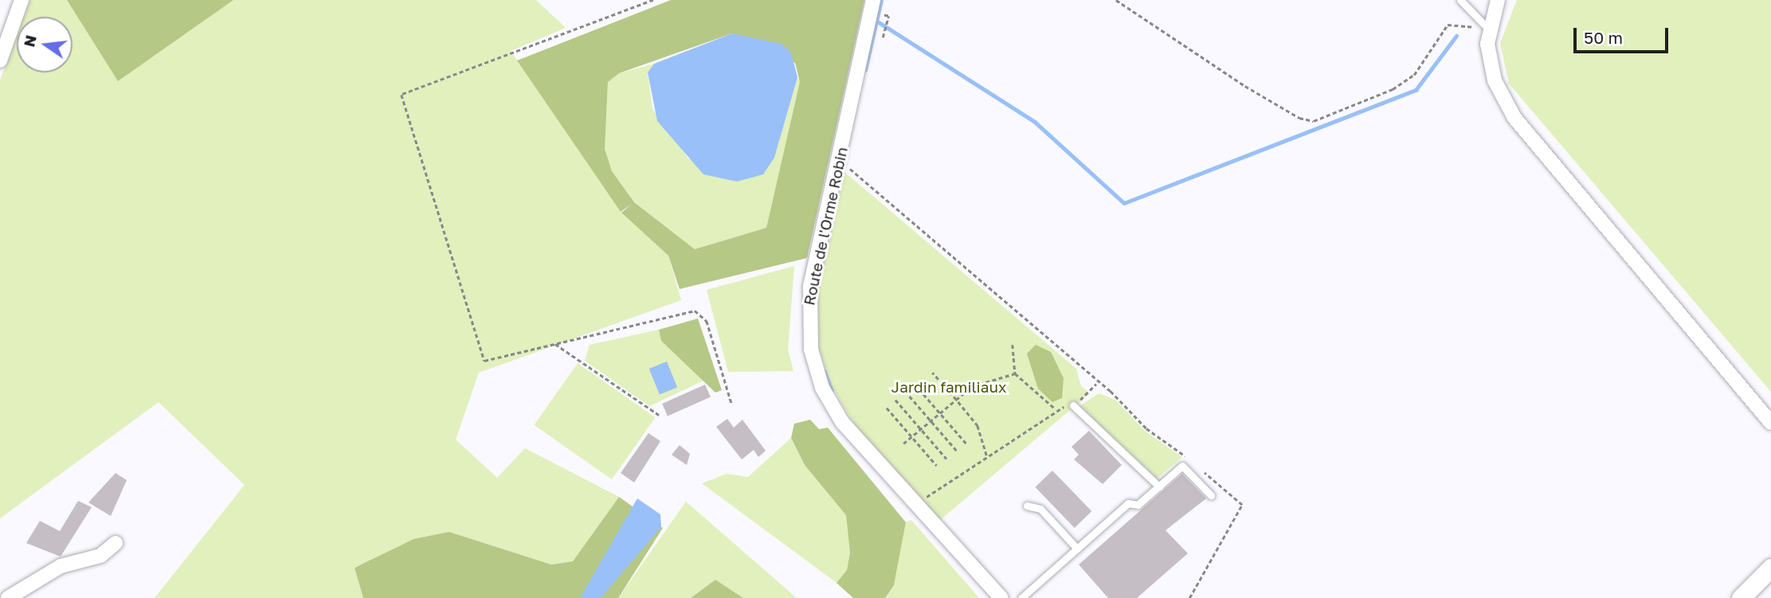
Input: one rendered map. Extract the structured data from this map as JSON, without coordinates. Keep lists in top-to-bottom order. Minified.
{"streets":{"street":["Route de l'Orme Robin"]},"parks":["Jardin familiaux"],"scale_bar":"50 m","north":"left"}
